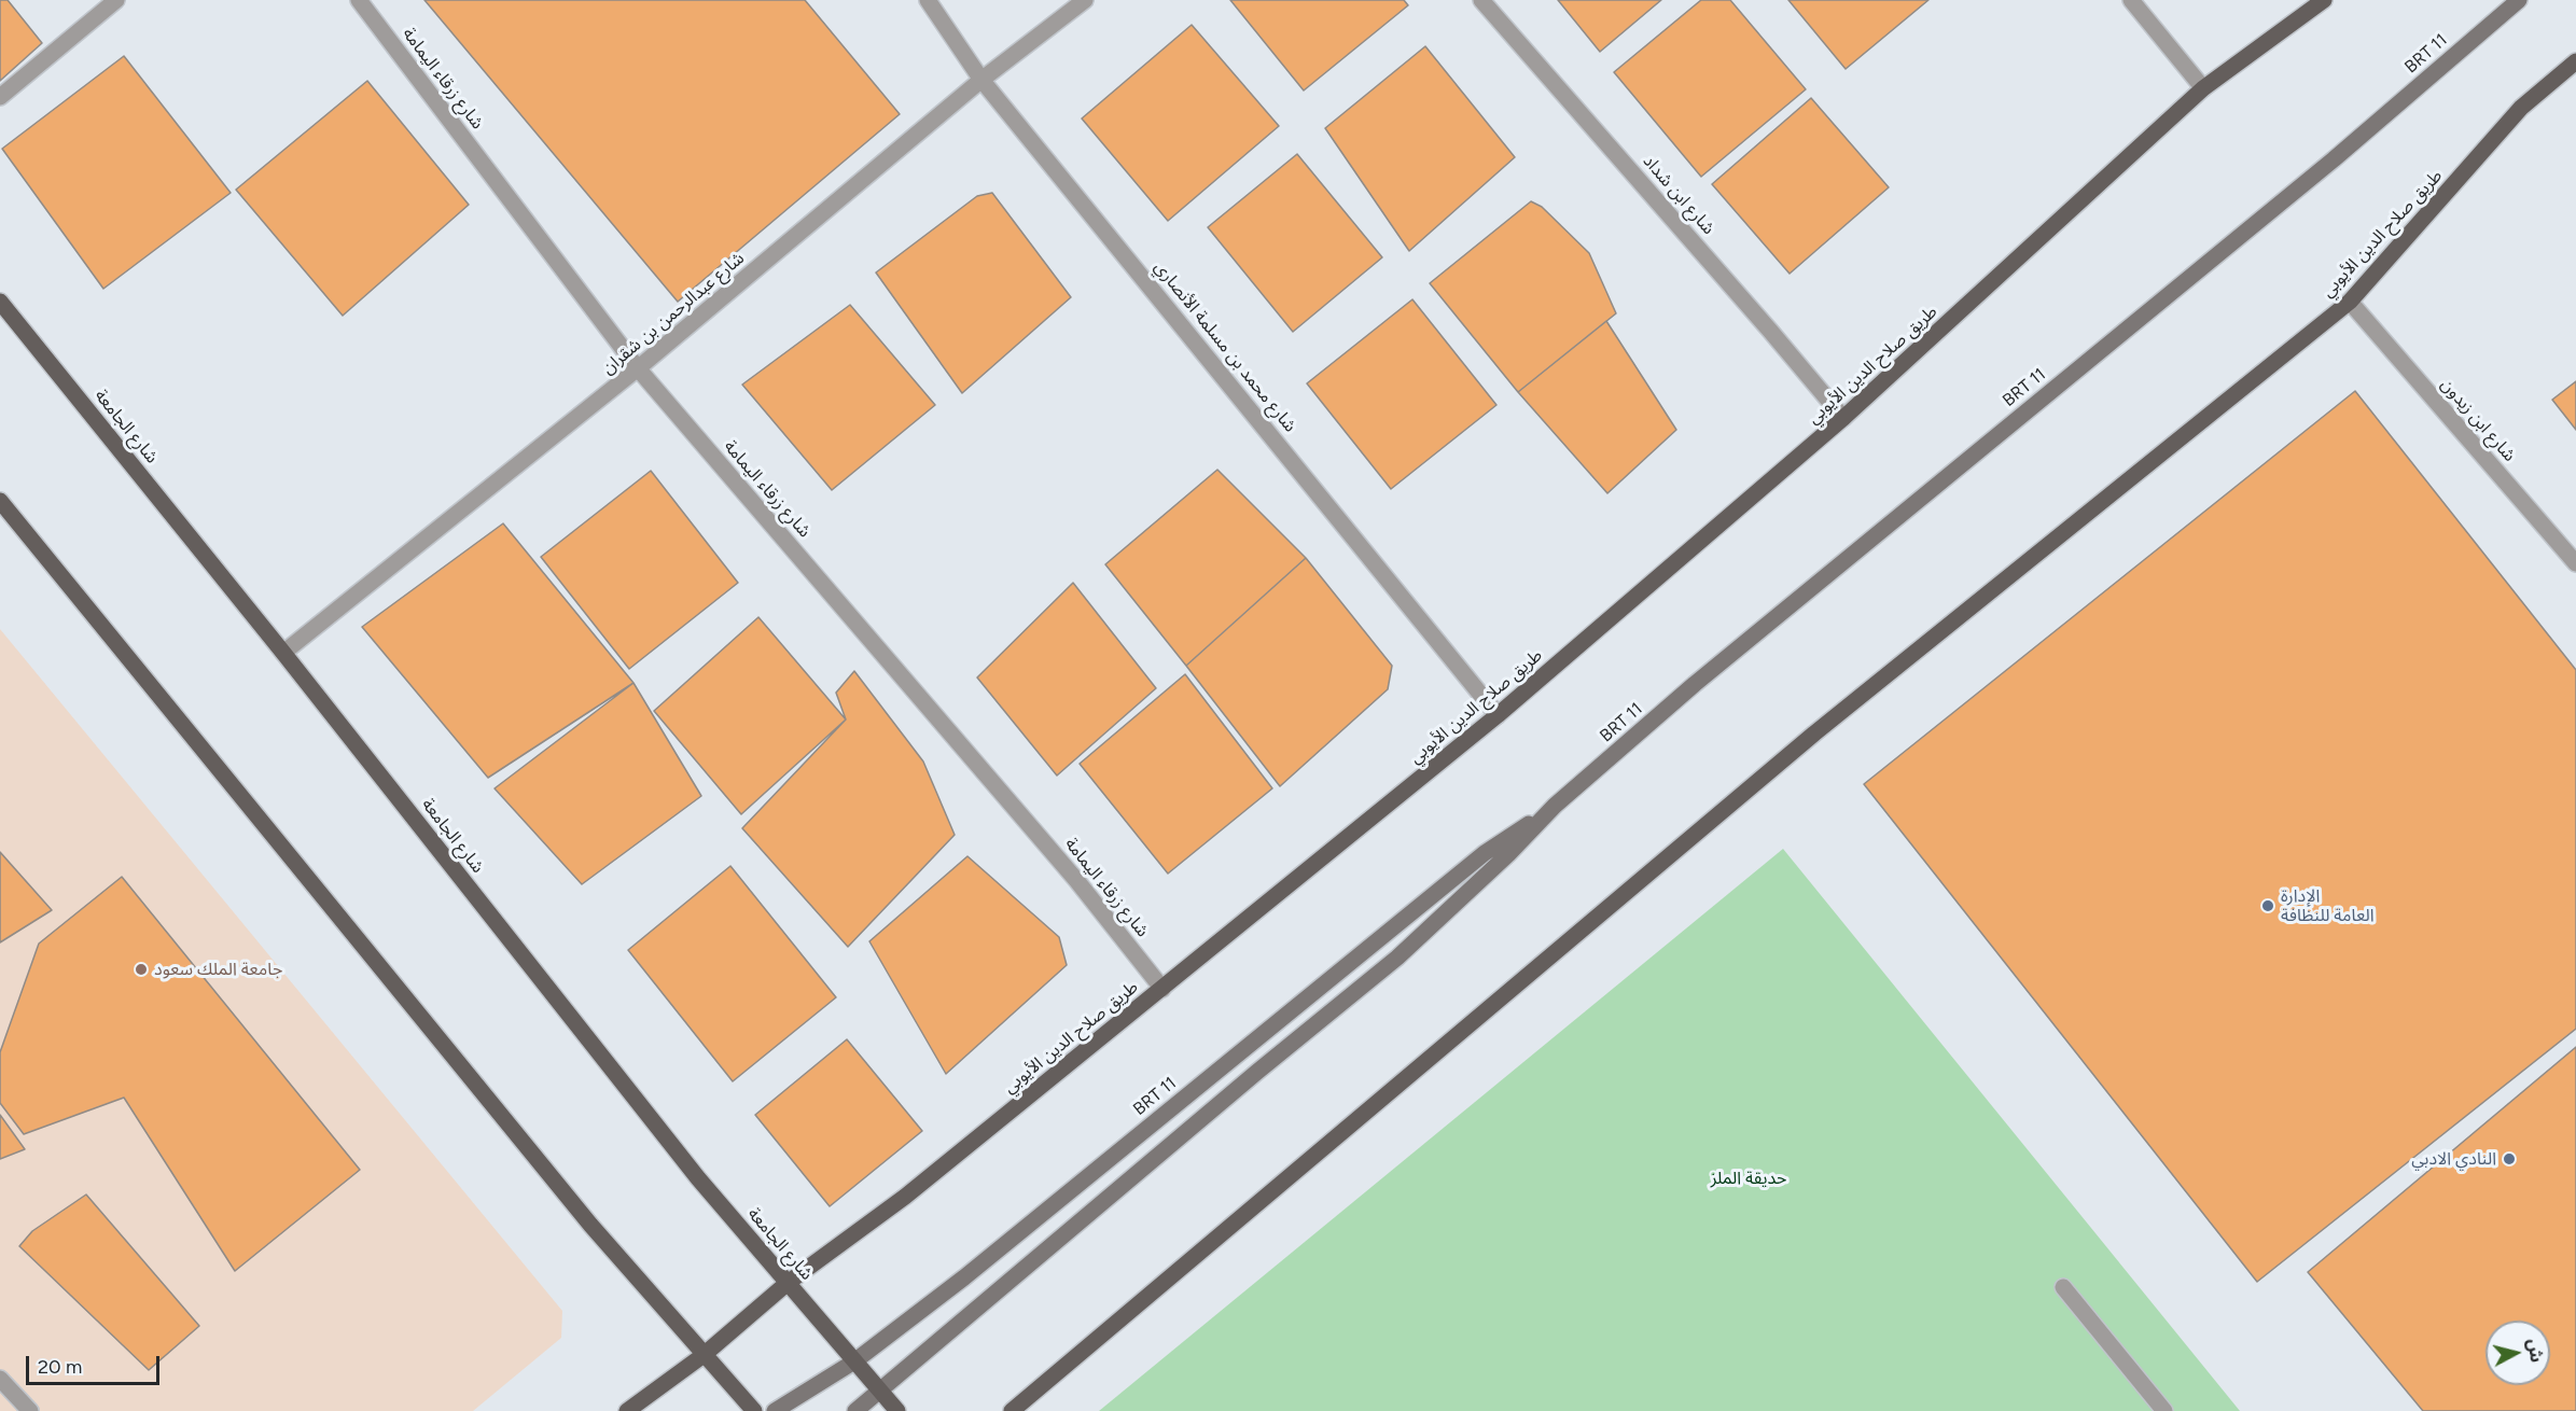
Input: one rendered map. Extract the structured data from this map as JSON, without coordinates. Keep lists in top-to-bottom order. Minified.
{"streets":{"main road":["BRT 11","طريق صلاح الدين الأيوبي","شارع الجامعة"],"street":["شارع زرقاء اليمامة","شارع ابن شداد","شارع عبدالرحمن بن شقران","شارع محمد بن مسلمة الأنصاري","شارع ابن زيدون"]},"crossings":[["BRT 11","شارع الجامعة"],["شارع زرقاء اليمامة","طريق صلاح الدين الأيوبي"],["شارع زرقاء اليمامة","شارع عبدالرحمن بن شقران"],["شارع ابن شداد","طريق صلاح الدين الأيوبي"],["طريق صلاح الدين الأيوبي","شارع محمد بن مسلمة الأنصاري"],["طريق صلاح الدين الأيوبي","شارع ابن زيدون"],["طريق صلاح الدين الأيوبي","شارع الجامعة"],["شارع عبدالرحمن بن شقران","شارع محمد بن مسلمة الأنصاري"],["شارع عبدالرحمن بن شقران","شارع الجامعة"]],"parks":["حديقة الملز"],"places":["الإدارة العامة للنظافة","جامعة الملك سعود","النادي الادبي"],"scale_bar":"20 m","north":"right"}
